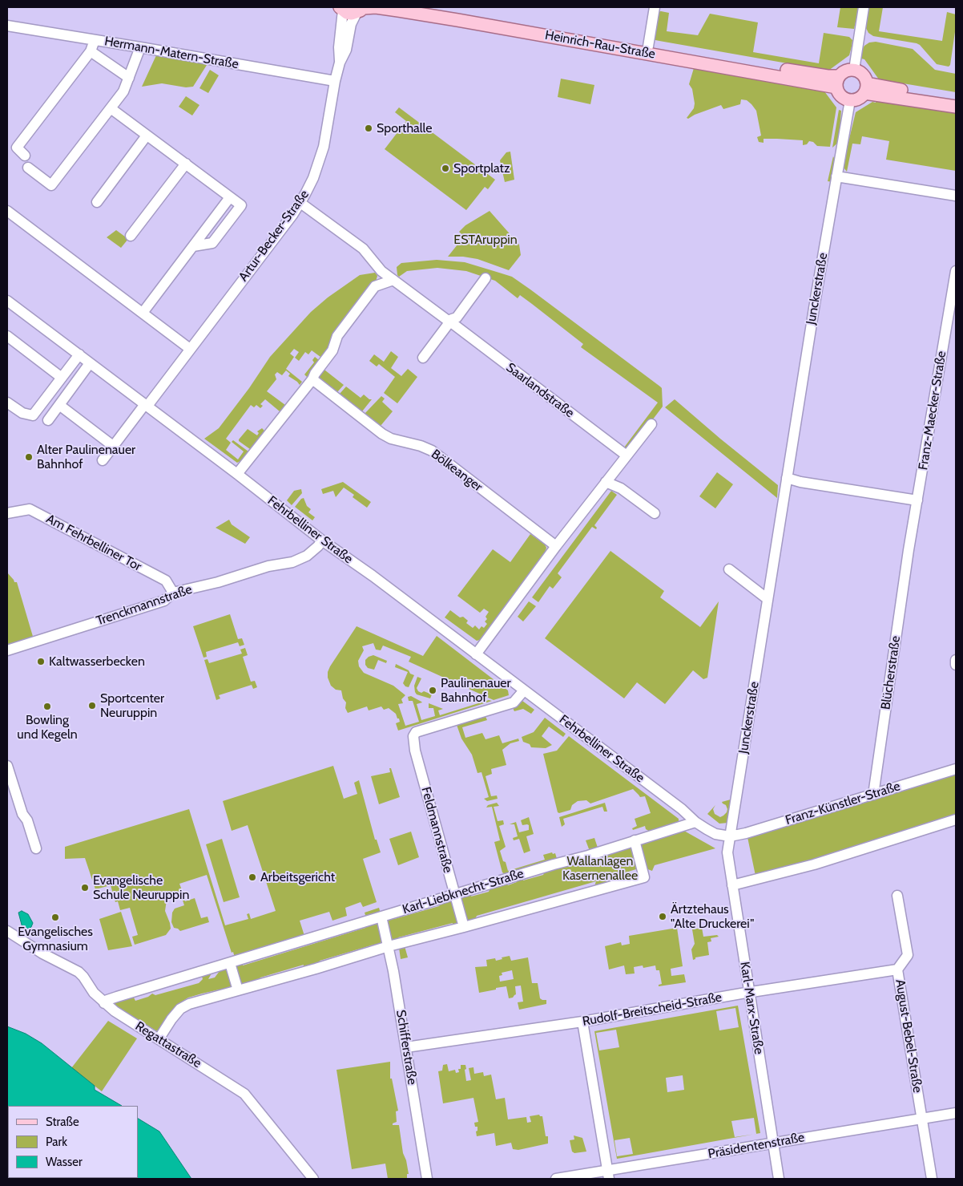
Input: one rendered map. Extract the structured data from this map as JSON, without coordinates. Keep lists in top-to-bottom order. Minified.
{"streets":{"main road":["Heinrich-Rau-Straße"],"street":["Hermann-Matern-Straße","Artur-Becker-Straße","Junckerstraße","Saarlandstraße","Franz-Maecker-Straße","Bölkeanger","Fehrbelliner Straße","Am Fehrbelliner Tor","Trenckmannstraße","Blücherstraße","Franz-Künstler-Straße","Feldmannstraße","Karl-Liebknecht-Straße","Karl-Marx-Straße","Rudolf-Breitscheid-Straße","August-Bebel-Straße","Regattastraße","Schifferstraße","Präsidentenstraße"]},"crossings":[["Heinrich-Rau-Straße","Artur-Becker-Straße"],["Heinrich-Rau-Straße","Junckerstraße"],["Hermann-Matern-Straße","Artur-Becker-Straße"],["Artur-Becker-Straße","Saarlandstraße"],["Artur-Becker-Straße","Fehrbelliner Straße"],["Junckerstraße","Fehrbelliner Straße"],["Junckerstraße","Franz-Künstler-Straße"],["Junckerstraße","Karl-Marx-Straße"],["Franz-Maecker-Straße","Blücherstraße"],["Fehrbelliner Straße","Trenckmannstraße"],["Fehrbelliner Straße","Franz-Künstler-Straße"],["Fehrbelliner Straße","Feldmannstraße"],["Fehrbelliner Straße","Karl-Liebknecht-Straße"],["Fehrbelliner Straße","Karl-Marx-Straße"],["Am Fehrbelliner Tor","Trenckmannstraße"],["Blücherstraße","Franz-Künstler-Straße"],["Franz-Künstler-Straße","Karl-Marx-Straße"],["Feldmannstraße","Karl-Liebknecht-Straße"],["Karl-Liebknecht-Straße","Regattastraße"],["Karl-Liebknecht-Straße","Schifferstraße"],["Karl-Marx-Straße","Rudolf-Breitscheid-Straße"],["Karl-Marx-Straße","Präsidentenstraße"],["Rudolf-Breitscheid-Straße","August-Bebel-Straße"],["Rudolf-Breitscheid-Straße","Schifferstraße"],["August-Bebel-Straße","Präsidentenstraße"]],"parks":["ESTAruppin","Wallanlagen Kasernenallee"],"places":["Sporthalle","Sportplatz","Alter Paulinenauer Bahnhof","Kaltwasserbecken","Paulinenauer Bahnhof","Sportcenter Neuruppin","Bowling und Kegeln","Arbeitsgericht","Evangelische Schule Neuruppin","Ärtztehaus \"Alte Druckerei\"","Evangelisches Gymnasium"],"legend":["Straße","Park","Wasser"]}
